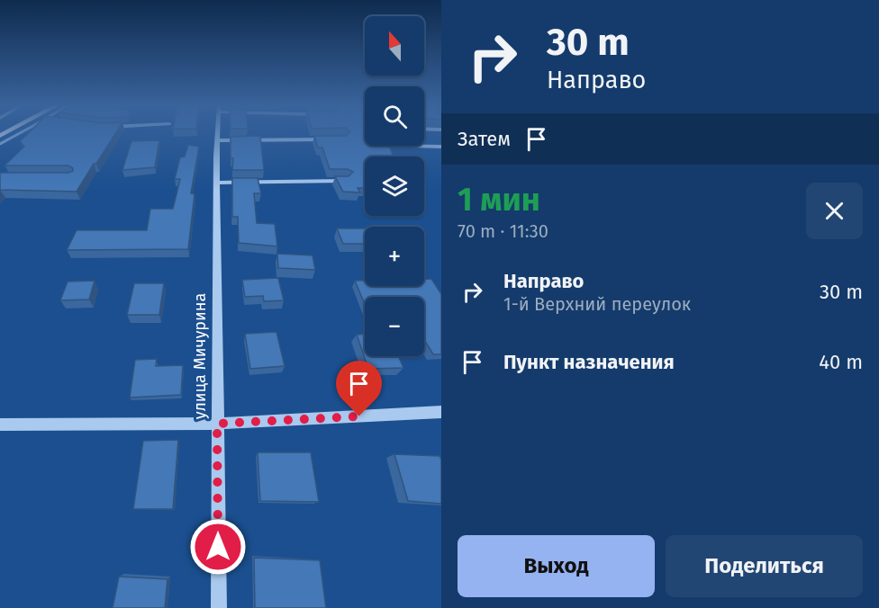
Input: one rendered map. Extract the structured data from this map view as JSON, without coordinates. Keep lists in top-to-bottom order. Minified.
{"streets":{"street":["улица Мичурина"]},"north":"top","page":{"turn":["30 m","Направо"],"map_buttons":["+","−"],"then":"Затем","heading":["1 мин","70 m · 11:30"],"list":[{"name":"Направо","note":"1-й Верхний переулок","value":"30 m"},{"name":"Пункт назначения","value":"40 m"}],"buttons":["Выход","Поделиться"]}}
